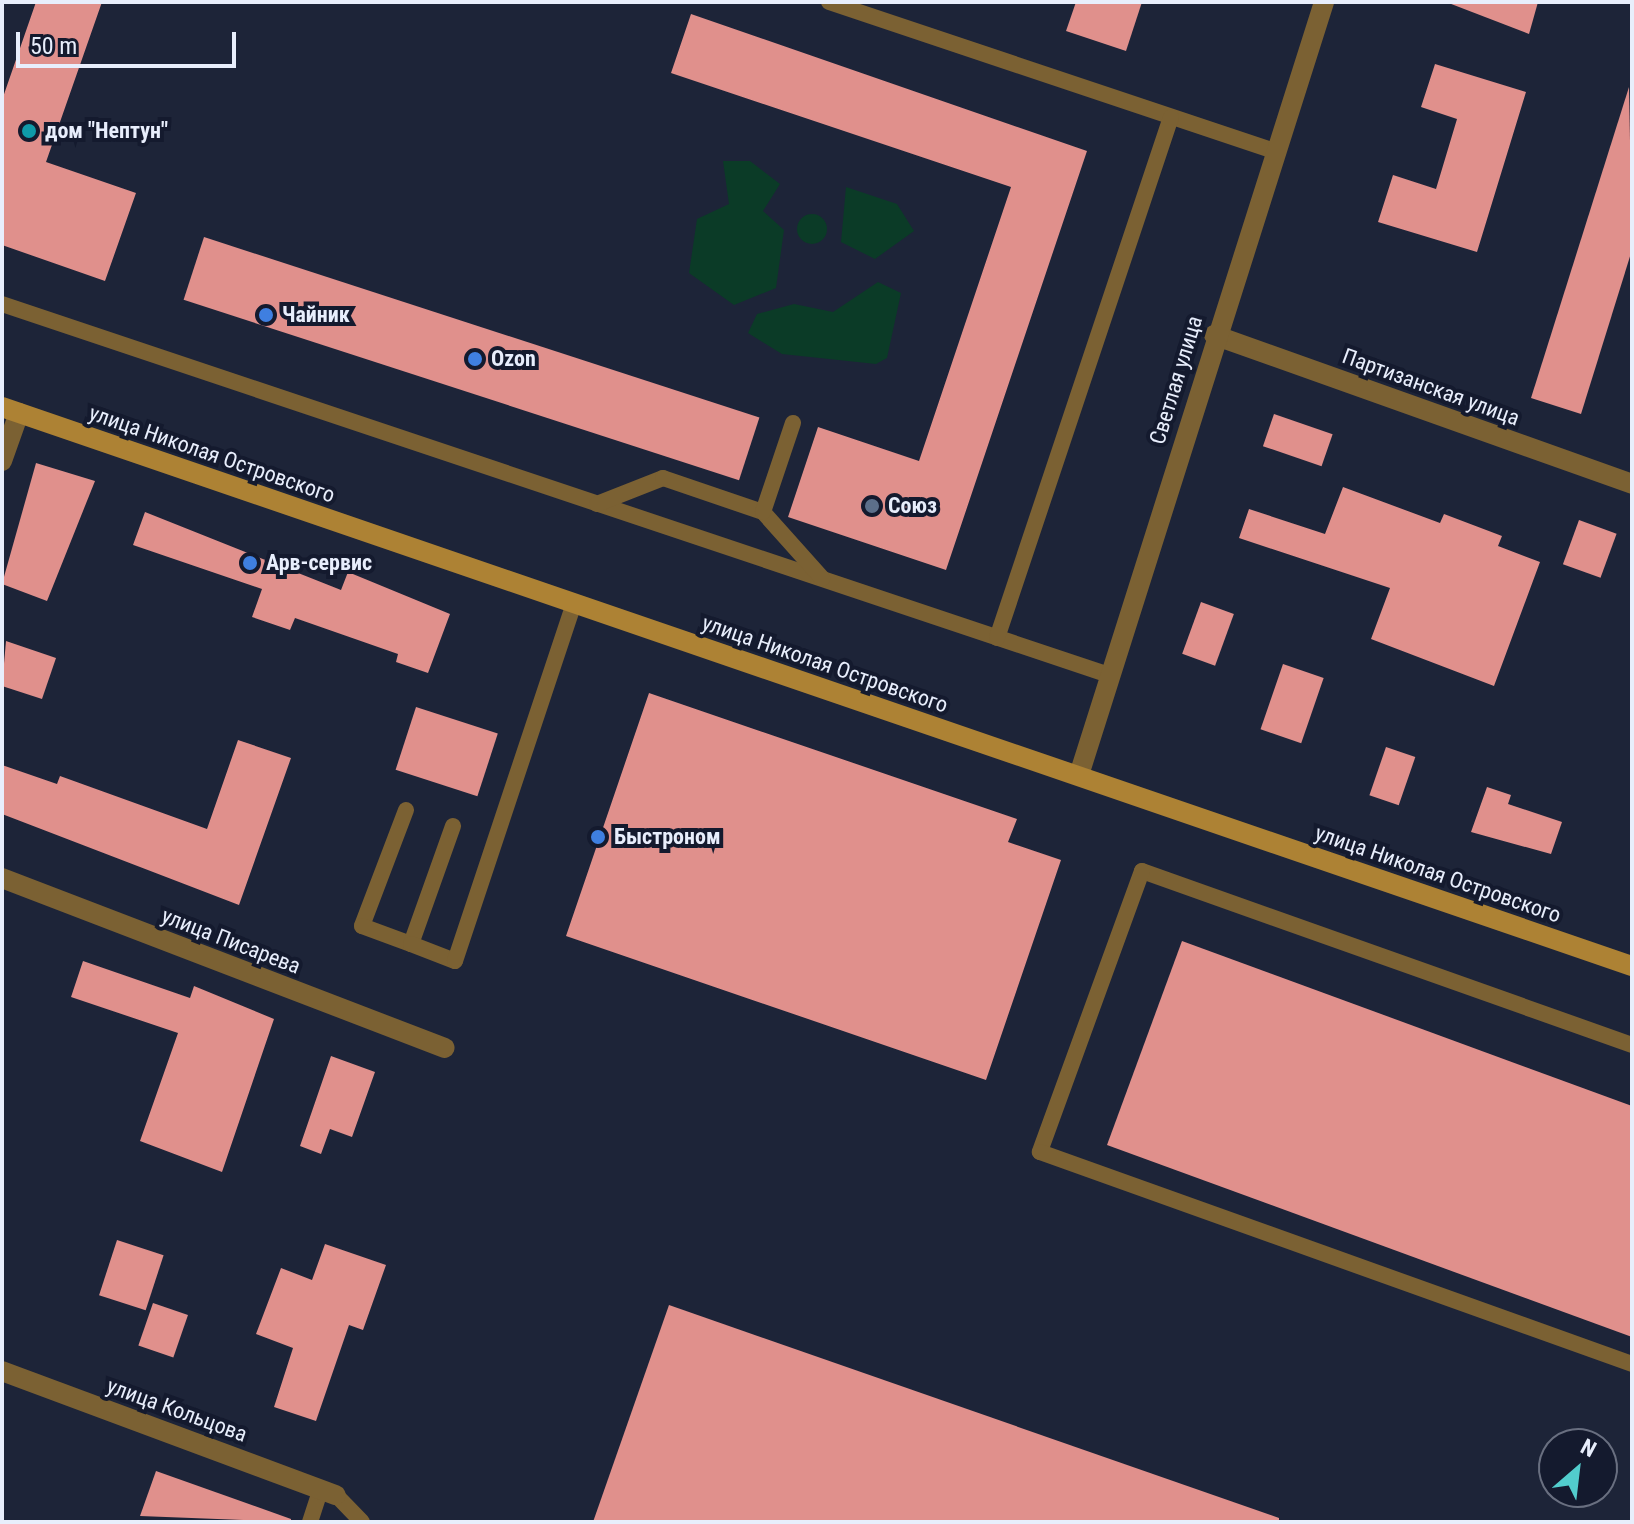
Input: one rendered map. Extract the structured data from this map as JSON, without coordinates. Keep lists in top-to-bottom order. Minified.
{"streets":{"street":["Светлая улица","Партизанская улица","улица Николая Островского","улица Писарева","улица Кольцова"]},"crossings":[["Светлая улица","Партизанская улица"],["Светлая улица","улица Николая Островского"]],"places":["дом \"Нептун\"","Чайник","Ozon","Союз","Арв-сервис","Быстроном"],"scale_bar":"50 m","north":"top right"}
